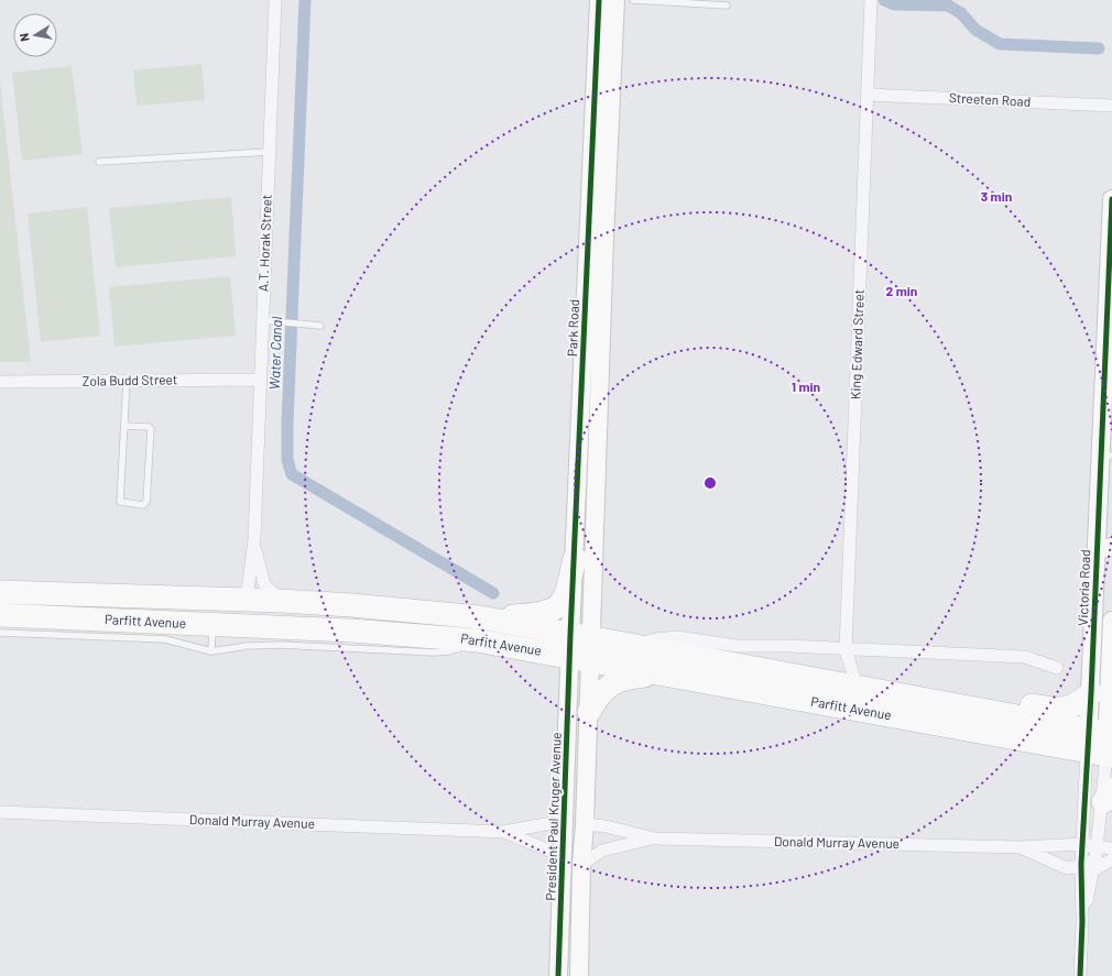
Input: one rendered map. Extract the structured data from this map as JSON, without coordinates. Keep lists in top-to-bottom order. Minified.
{"streets":{"highway":["Parfitt Avenue"],"street":["Streeten Road","A.T. Horak Street","Park Road","King Edward Street","Zola Budd Street","Victoria Road","President Paul Kruger Avenue","Donald Murray Avenue"]},"crossings":[["Streeten Road","King Edward Street"],["A.T. Horak Street","Zola Budd Street"],["A.T. Horak Street","Parfitt Avenue"],["Park Road","Parfitt Avenue"],["Park Road","President Paul Kruger Avenue"],["King Edward Street","Parfitt Avenue"],["Victoria Road","Parfitt Avenue"],["Victoria Road","Donald Murray Avenue"],["Parfitt Avenue","President Paul Kruger Avenue"],["President Paul Kruger Avenue","Donald Murray Avenue"]],"water":["Water Canal"],"north":"left","rings":["3 min","2 min","1 min"]}
